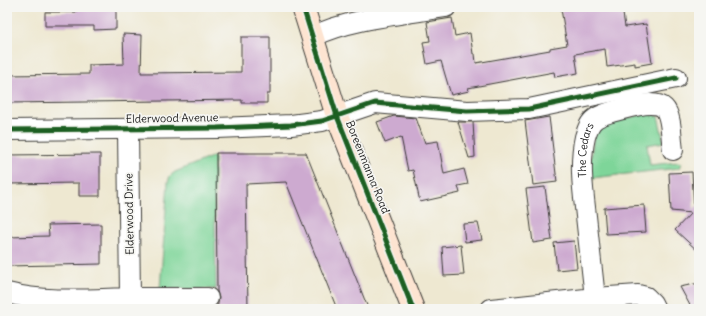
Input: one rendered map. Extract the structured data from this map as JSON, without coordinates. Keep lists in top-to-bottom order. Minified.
{"streets":{"main road":["Boreenmanna Road"],"street":["Elderwood Avenue","The Cedars","Elderwood Drive"]},"crossings":[["Elderwood Avenue","Boreenmanna Road"],["Elderwood Avenue","Elderwood Drive"]]}
